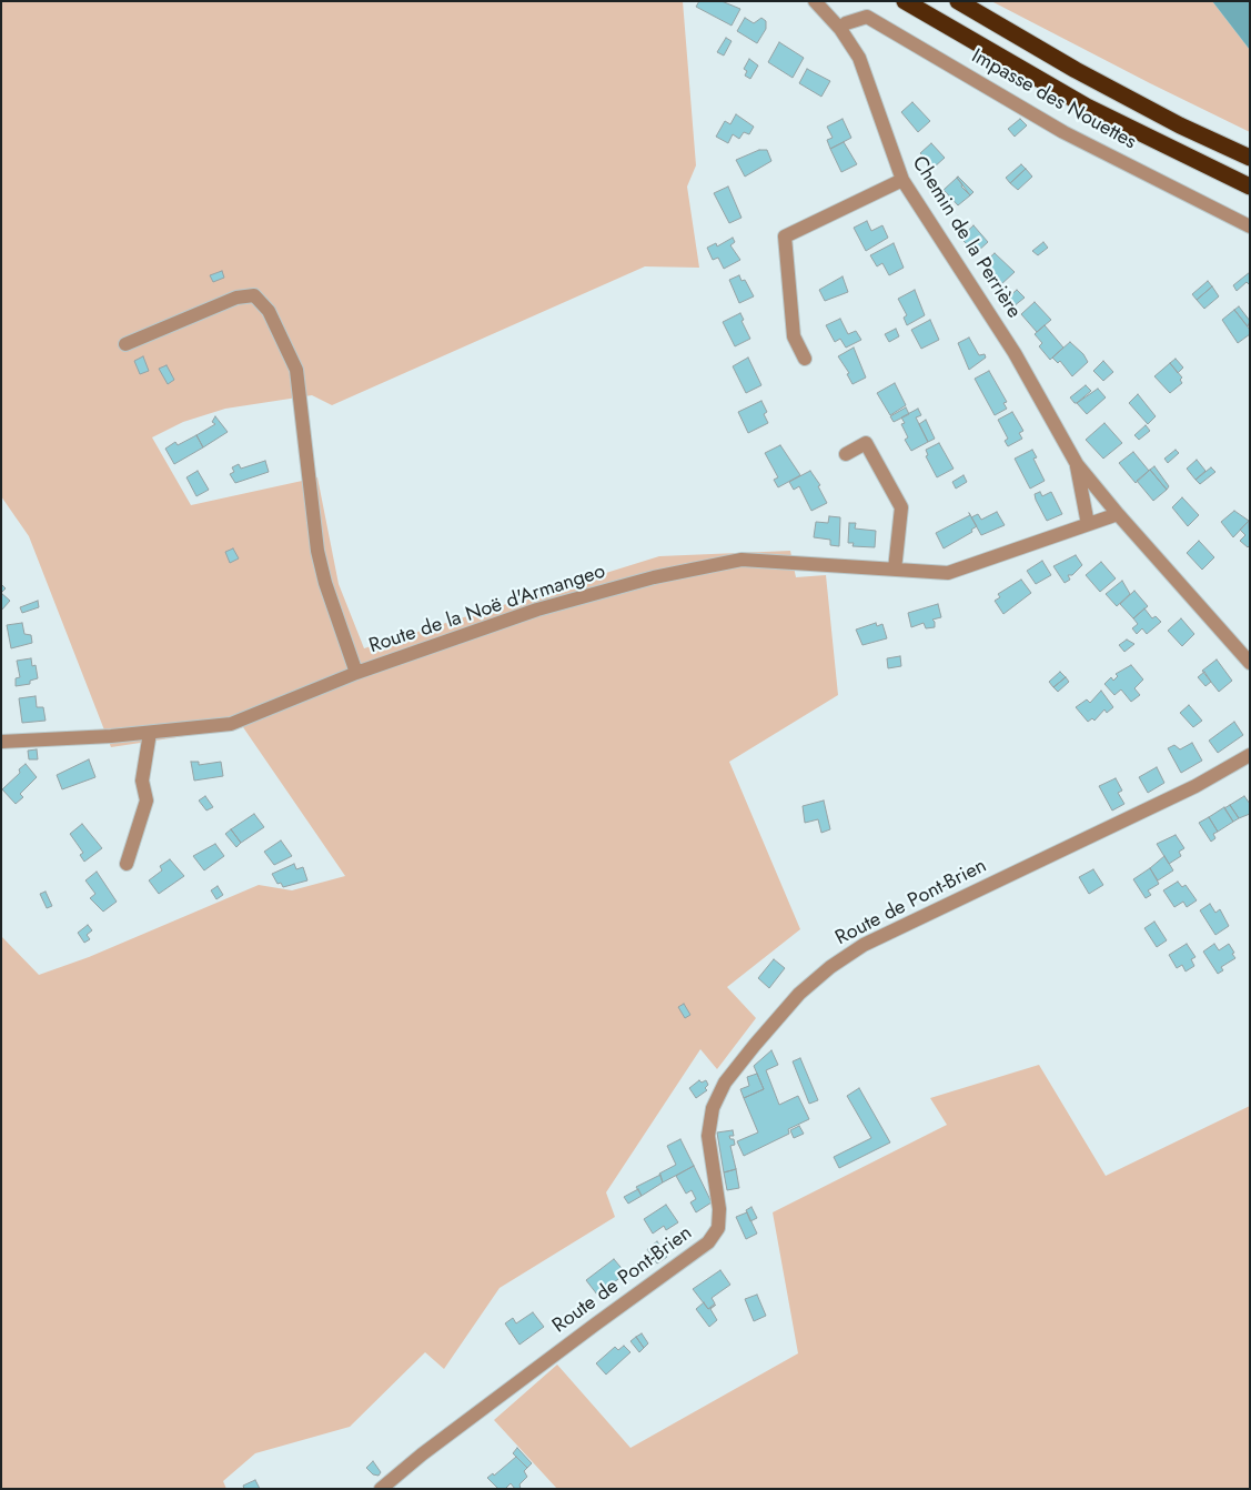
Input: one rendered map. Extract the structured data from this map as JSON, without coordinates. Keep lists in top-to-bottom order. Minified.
{"streets":{"street":["Impasse des Nouettes","Chemin de la Perrière","Route de la Noë d'Armangeo","Route de Pont-Brien"]},"crossings":[["Impasse des Nouettes","Chemin de la Perrière"],["Chemin de la Perrière","Route de la Noë d'Armangeo"]]}
